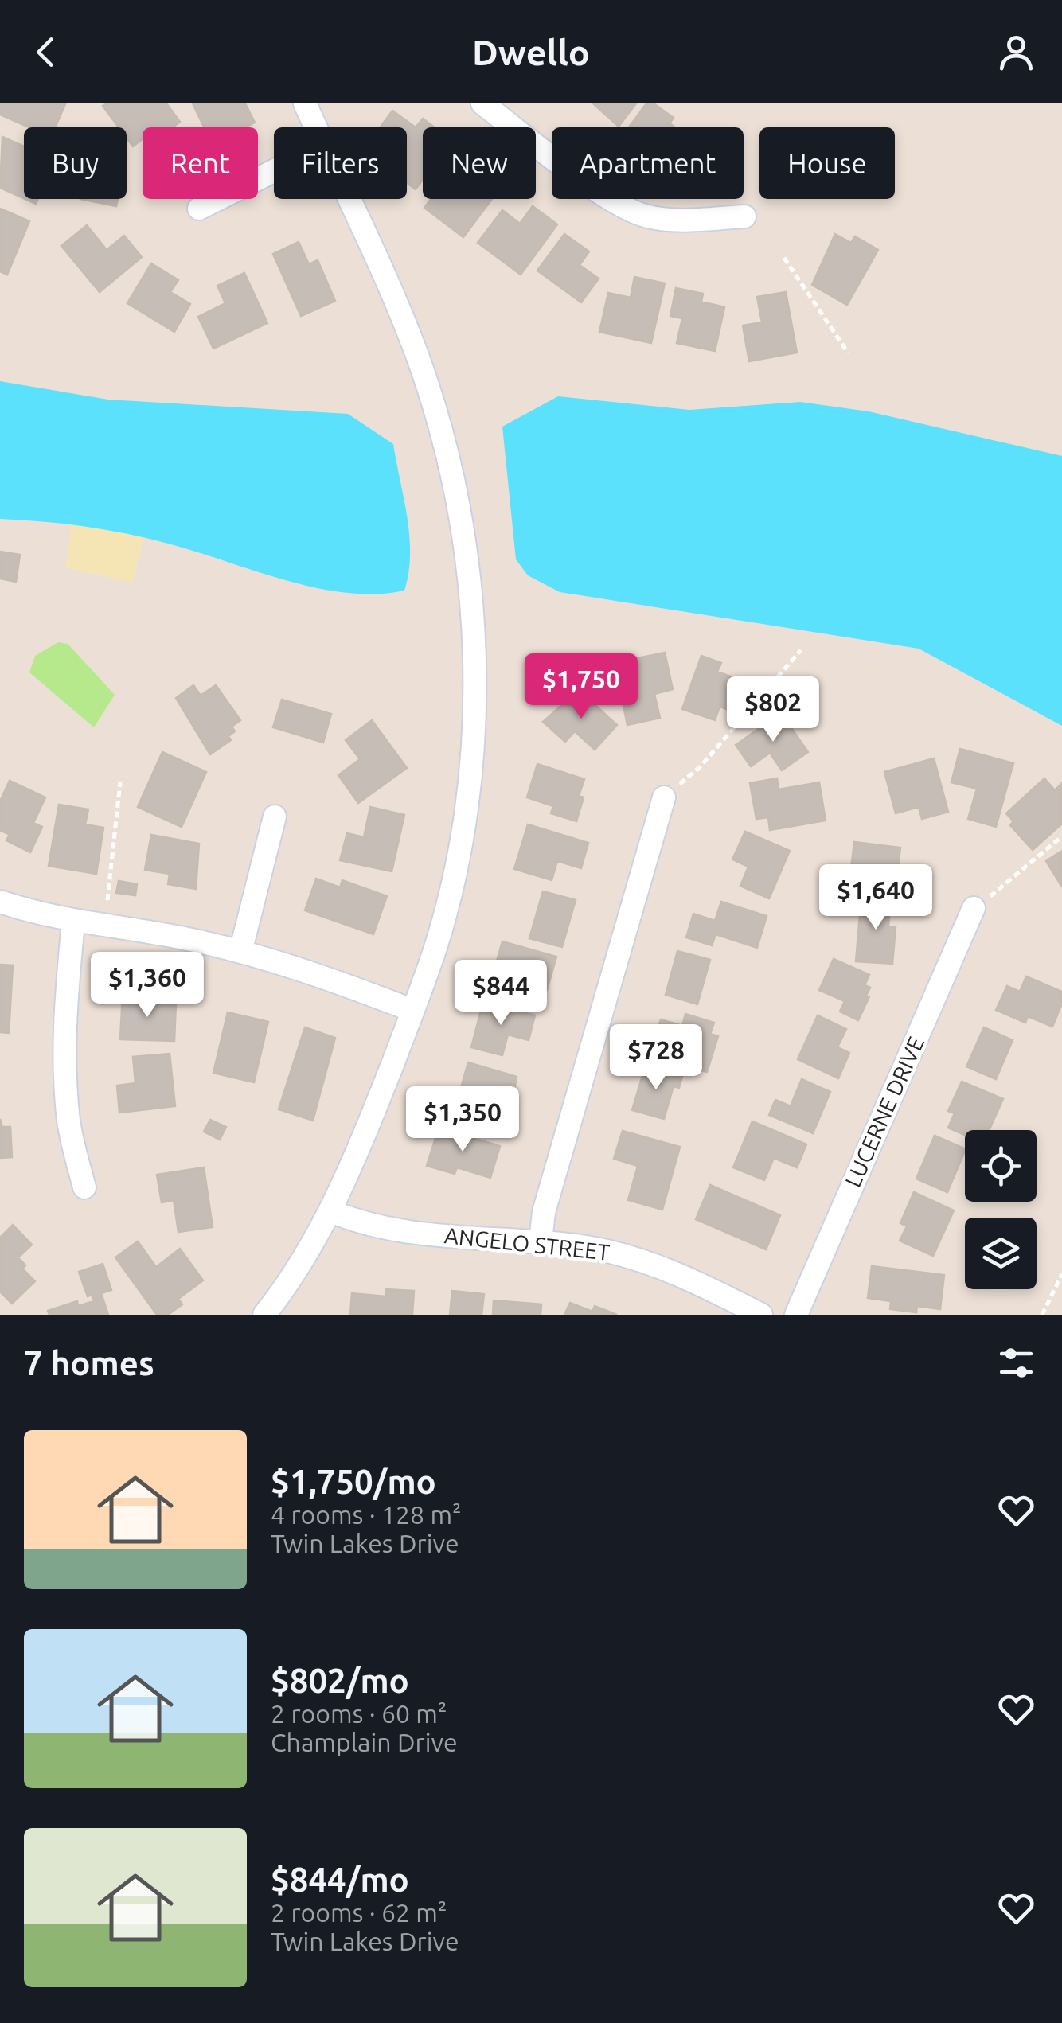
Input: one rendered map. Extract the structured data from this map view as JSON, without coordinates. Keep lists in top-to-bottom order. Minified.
{"streets":{"street":["LUCERNE DRIVE","ANGELO STREET"]},"page":{"header":"Dwello","chip":["Buy","Rent","Filters","New","Apartment","House"],"price":["$1,750","$802","$1,640","$1,360","$844","$728","$1,350"],"heading":"7 homes","list":[{"name":"$1,750/mo","note":"4 rooms · 128 m² · Twin Lakes Drive"},{"name":"$802/mo","note":"2 rooms · 60 m² · Champlain Drive"},{"name":"$844/mo","note":"2 rooms · 62 m² · Twin Lakes Drive"}]}}
